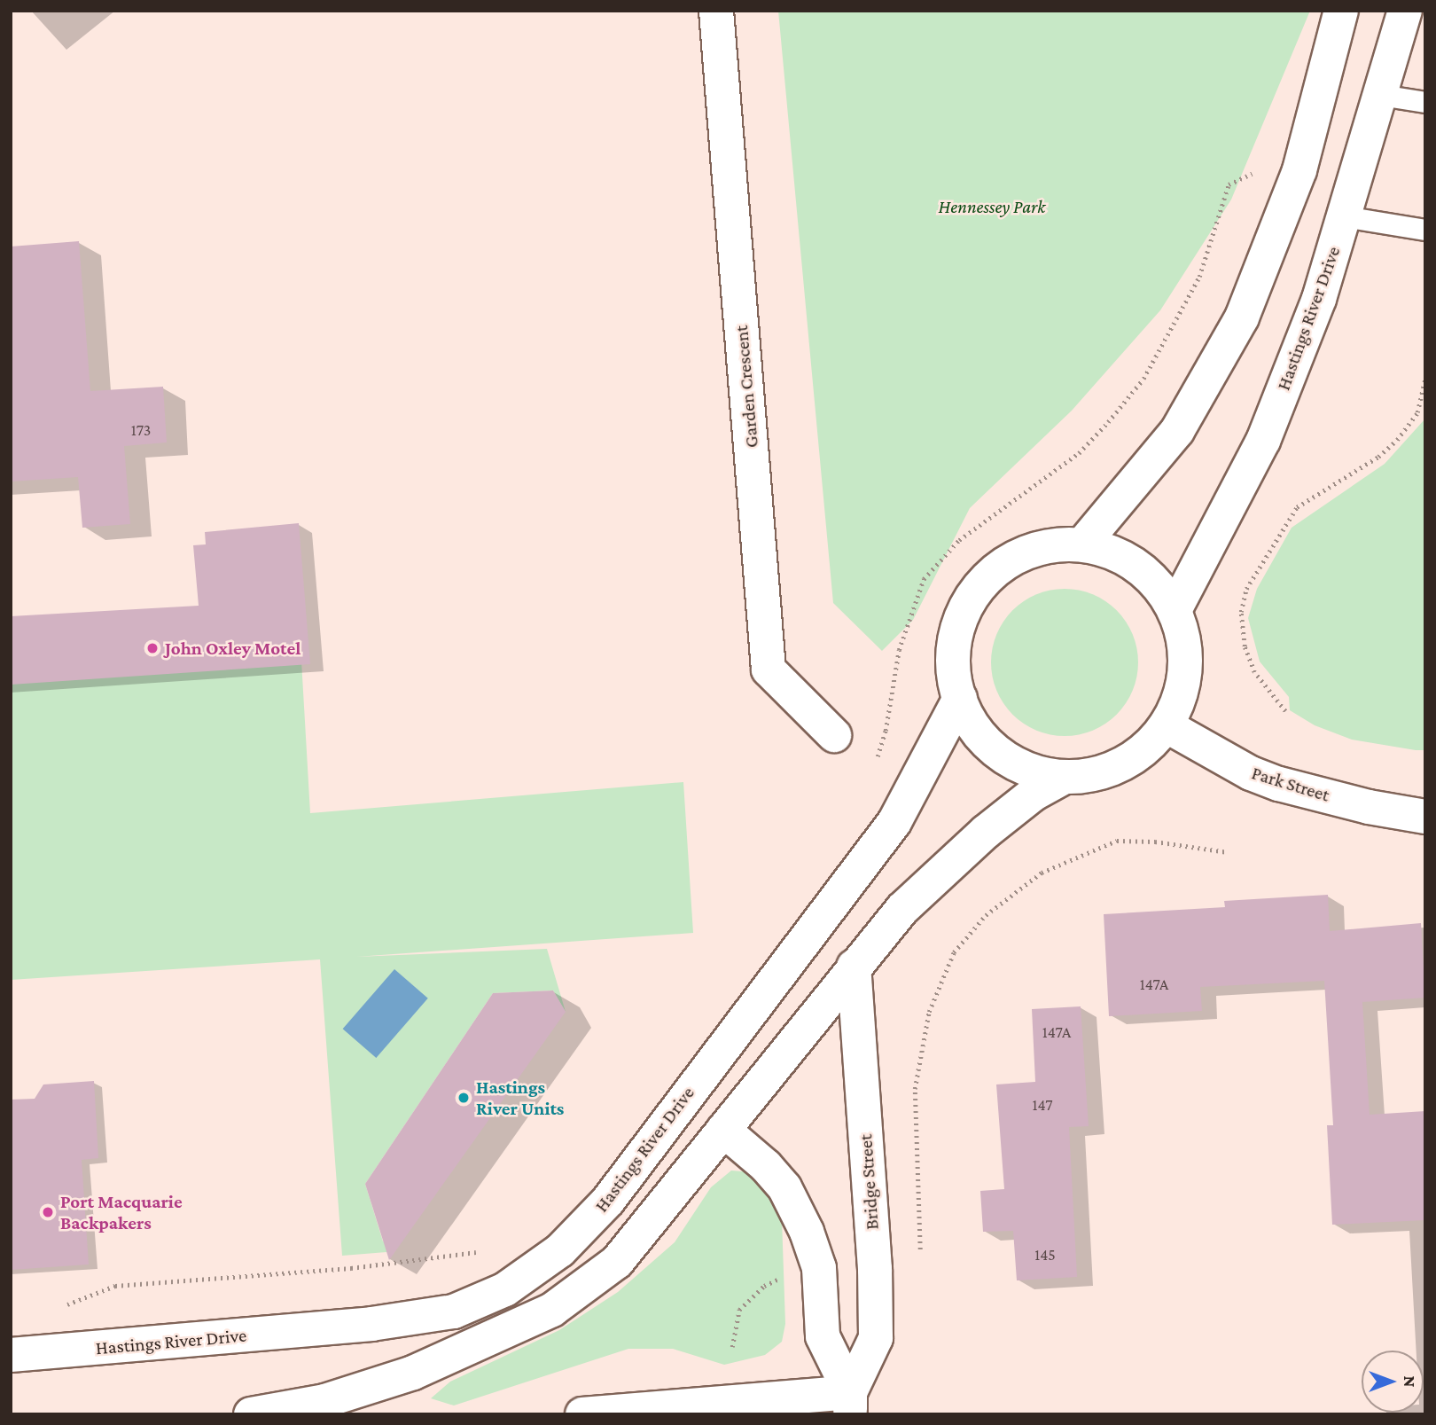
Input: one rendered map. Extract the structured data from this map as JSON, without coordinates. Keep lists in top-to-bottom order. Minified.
{"streets":{"main road":["Hastings River Drive","Garden Crescent","Park Street","Bridge Street"]},"parks":["Hennessey Park"],"places":["John Oxley Motel","Hastings River Units","Port Macquarie Backpakers"],"house_numbers":["173","147A","147A","147","145"],"north":"right"}
